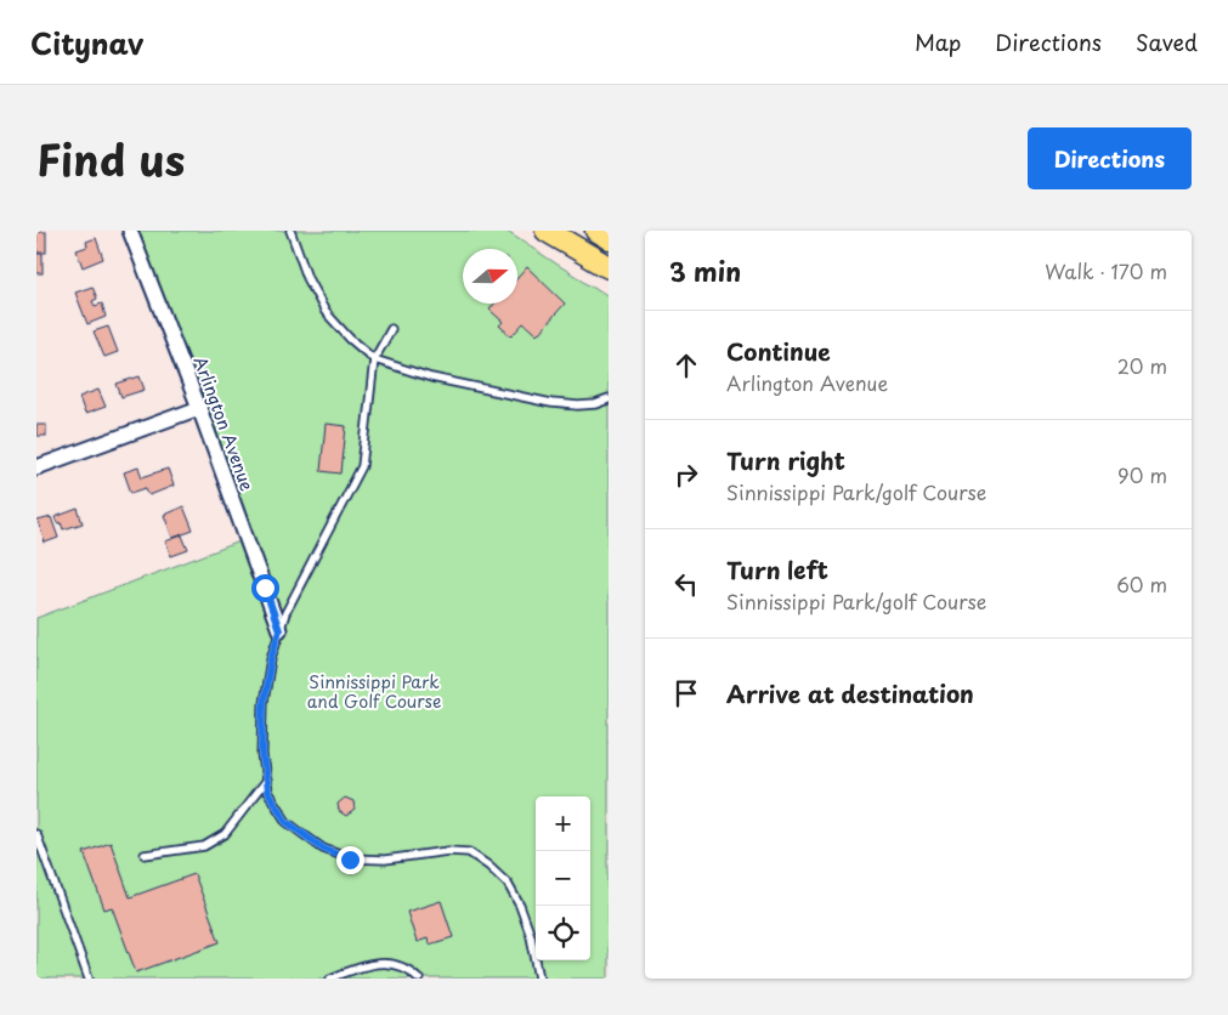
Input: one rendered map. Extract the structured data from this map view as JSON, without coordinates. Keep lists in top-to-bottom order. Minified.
{"streets":{"street":["Arlington Avenue"]},"parks":["Sinnissippi Park and Golf Course"],"north":"right","page":{"header":"Citynav","nav":["Map","Directions","Saved"],"title":"Find us","buttons":"Directions","heading":["3 min","Walk · 170 m"],"list":[["Continue","Arlington Avenue","20 m"],["Turn right","Sinnissippi Park/golf Course","90 m"],["Turn left","Sinnissippi Park/golf Course","60 m"],"Arrive at destination"],"map_buttons":["+","−"]}}
